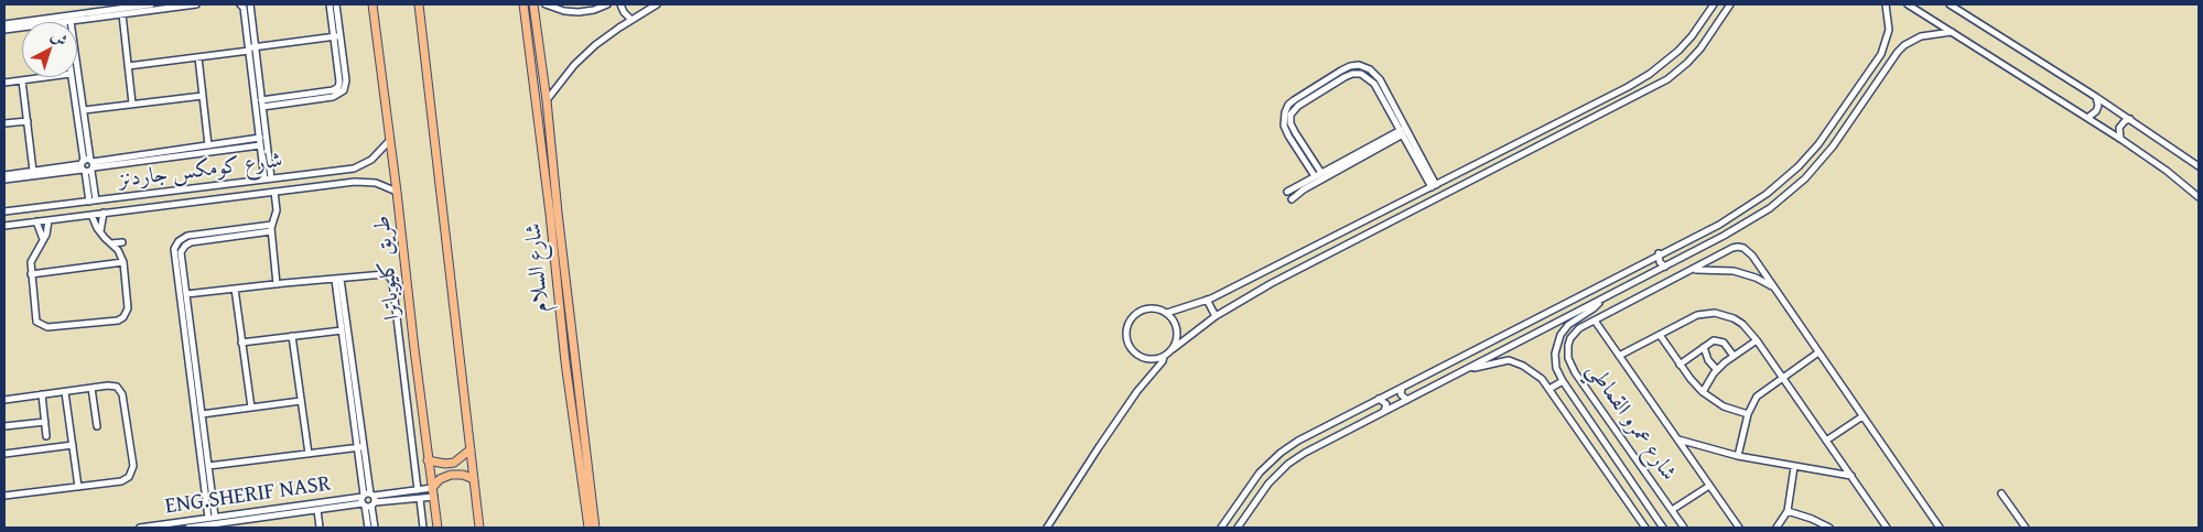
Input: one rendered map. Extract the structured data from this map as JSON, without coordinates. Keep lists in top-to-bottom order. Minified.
{"streets":{"main road":["طريق كليوباترا","شارع السلام"],"street":["شارع كومكس جاردنز","شارع عمرو القماطي","ENG.SHERIF NASR"]},"crossings":[["شارع كومكس جاردنز","طريق كليوباترا"]],"north":"top right"}
